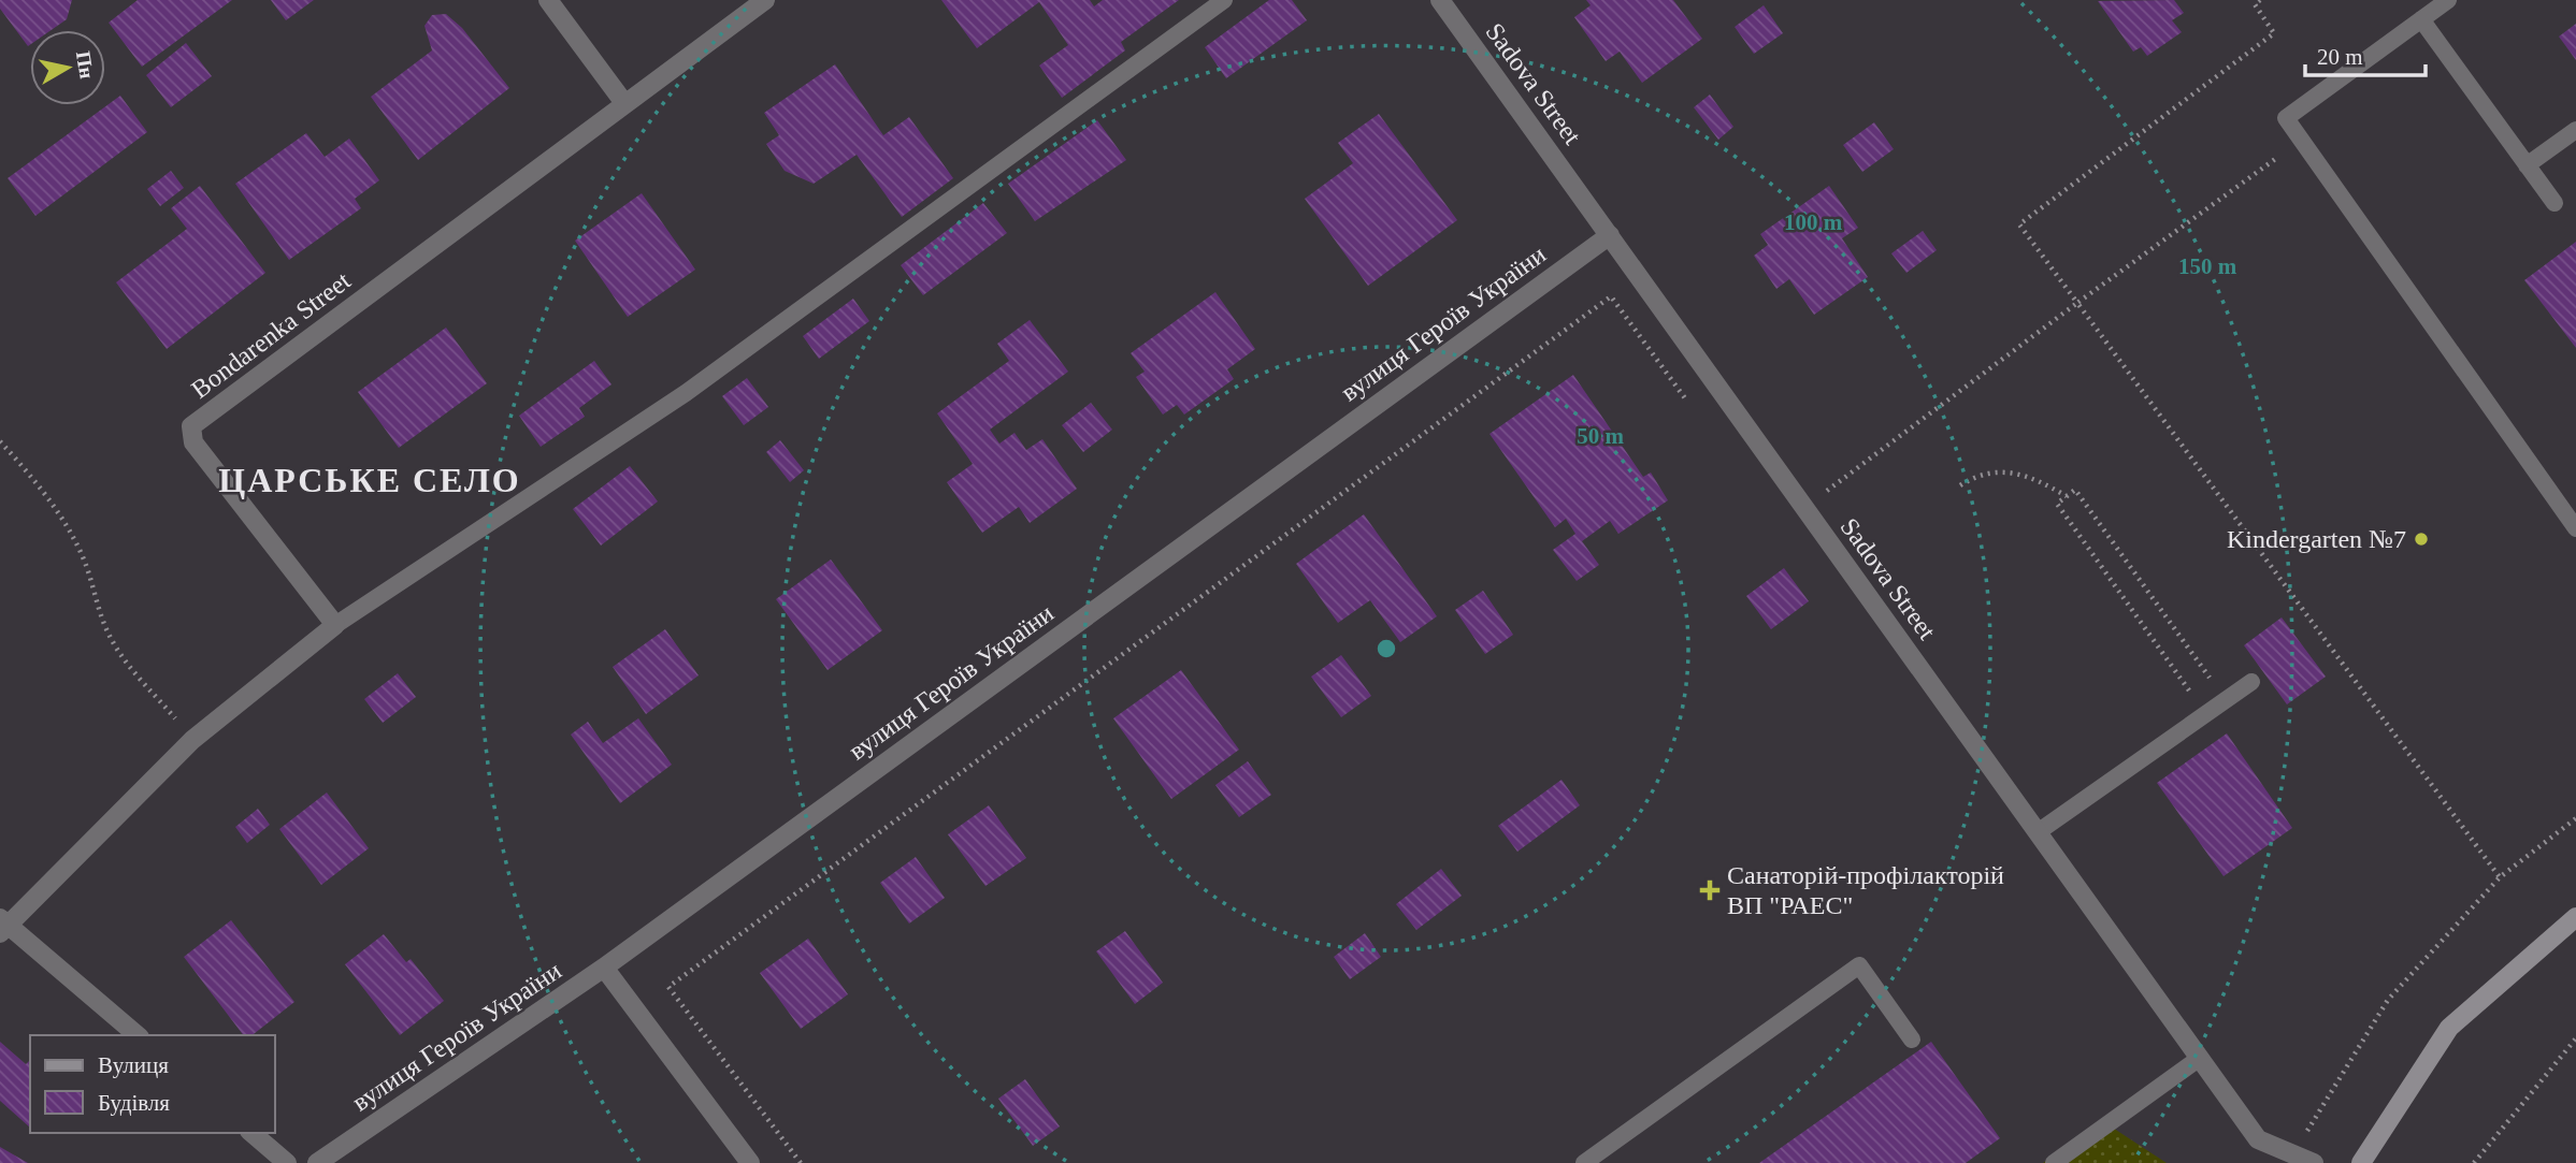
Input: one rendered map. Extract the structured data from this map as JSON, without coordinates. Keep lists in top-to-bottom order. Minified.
{"streets":{"street":["Sadova Street","вулиця Героїв України","Bondarenka Street"]},"crossings":[["Sadova Street","вулиця Героїв України"]],"districts":["ЦАРСЬКЕ СЕЛО"],"places":{"other":["Kindergarten №7"],"health":["Санаторій-профілакторій ВП \"РАЕС\""]},"legend":["Вулиця","Будівля"],"scale_bar":"20 m","north":"right","rings":["100 m","150 m","50 m"]}
